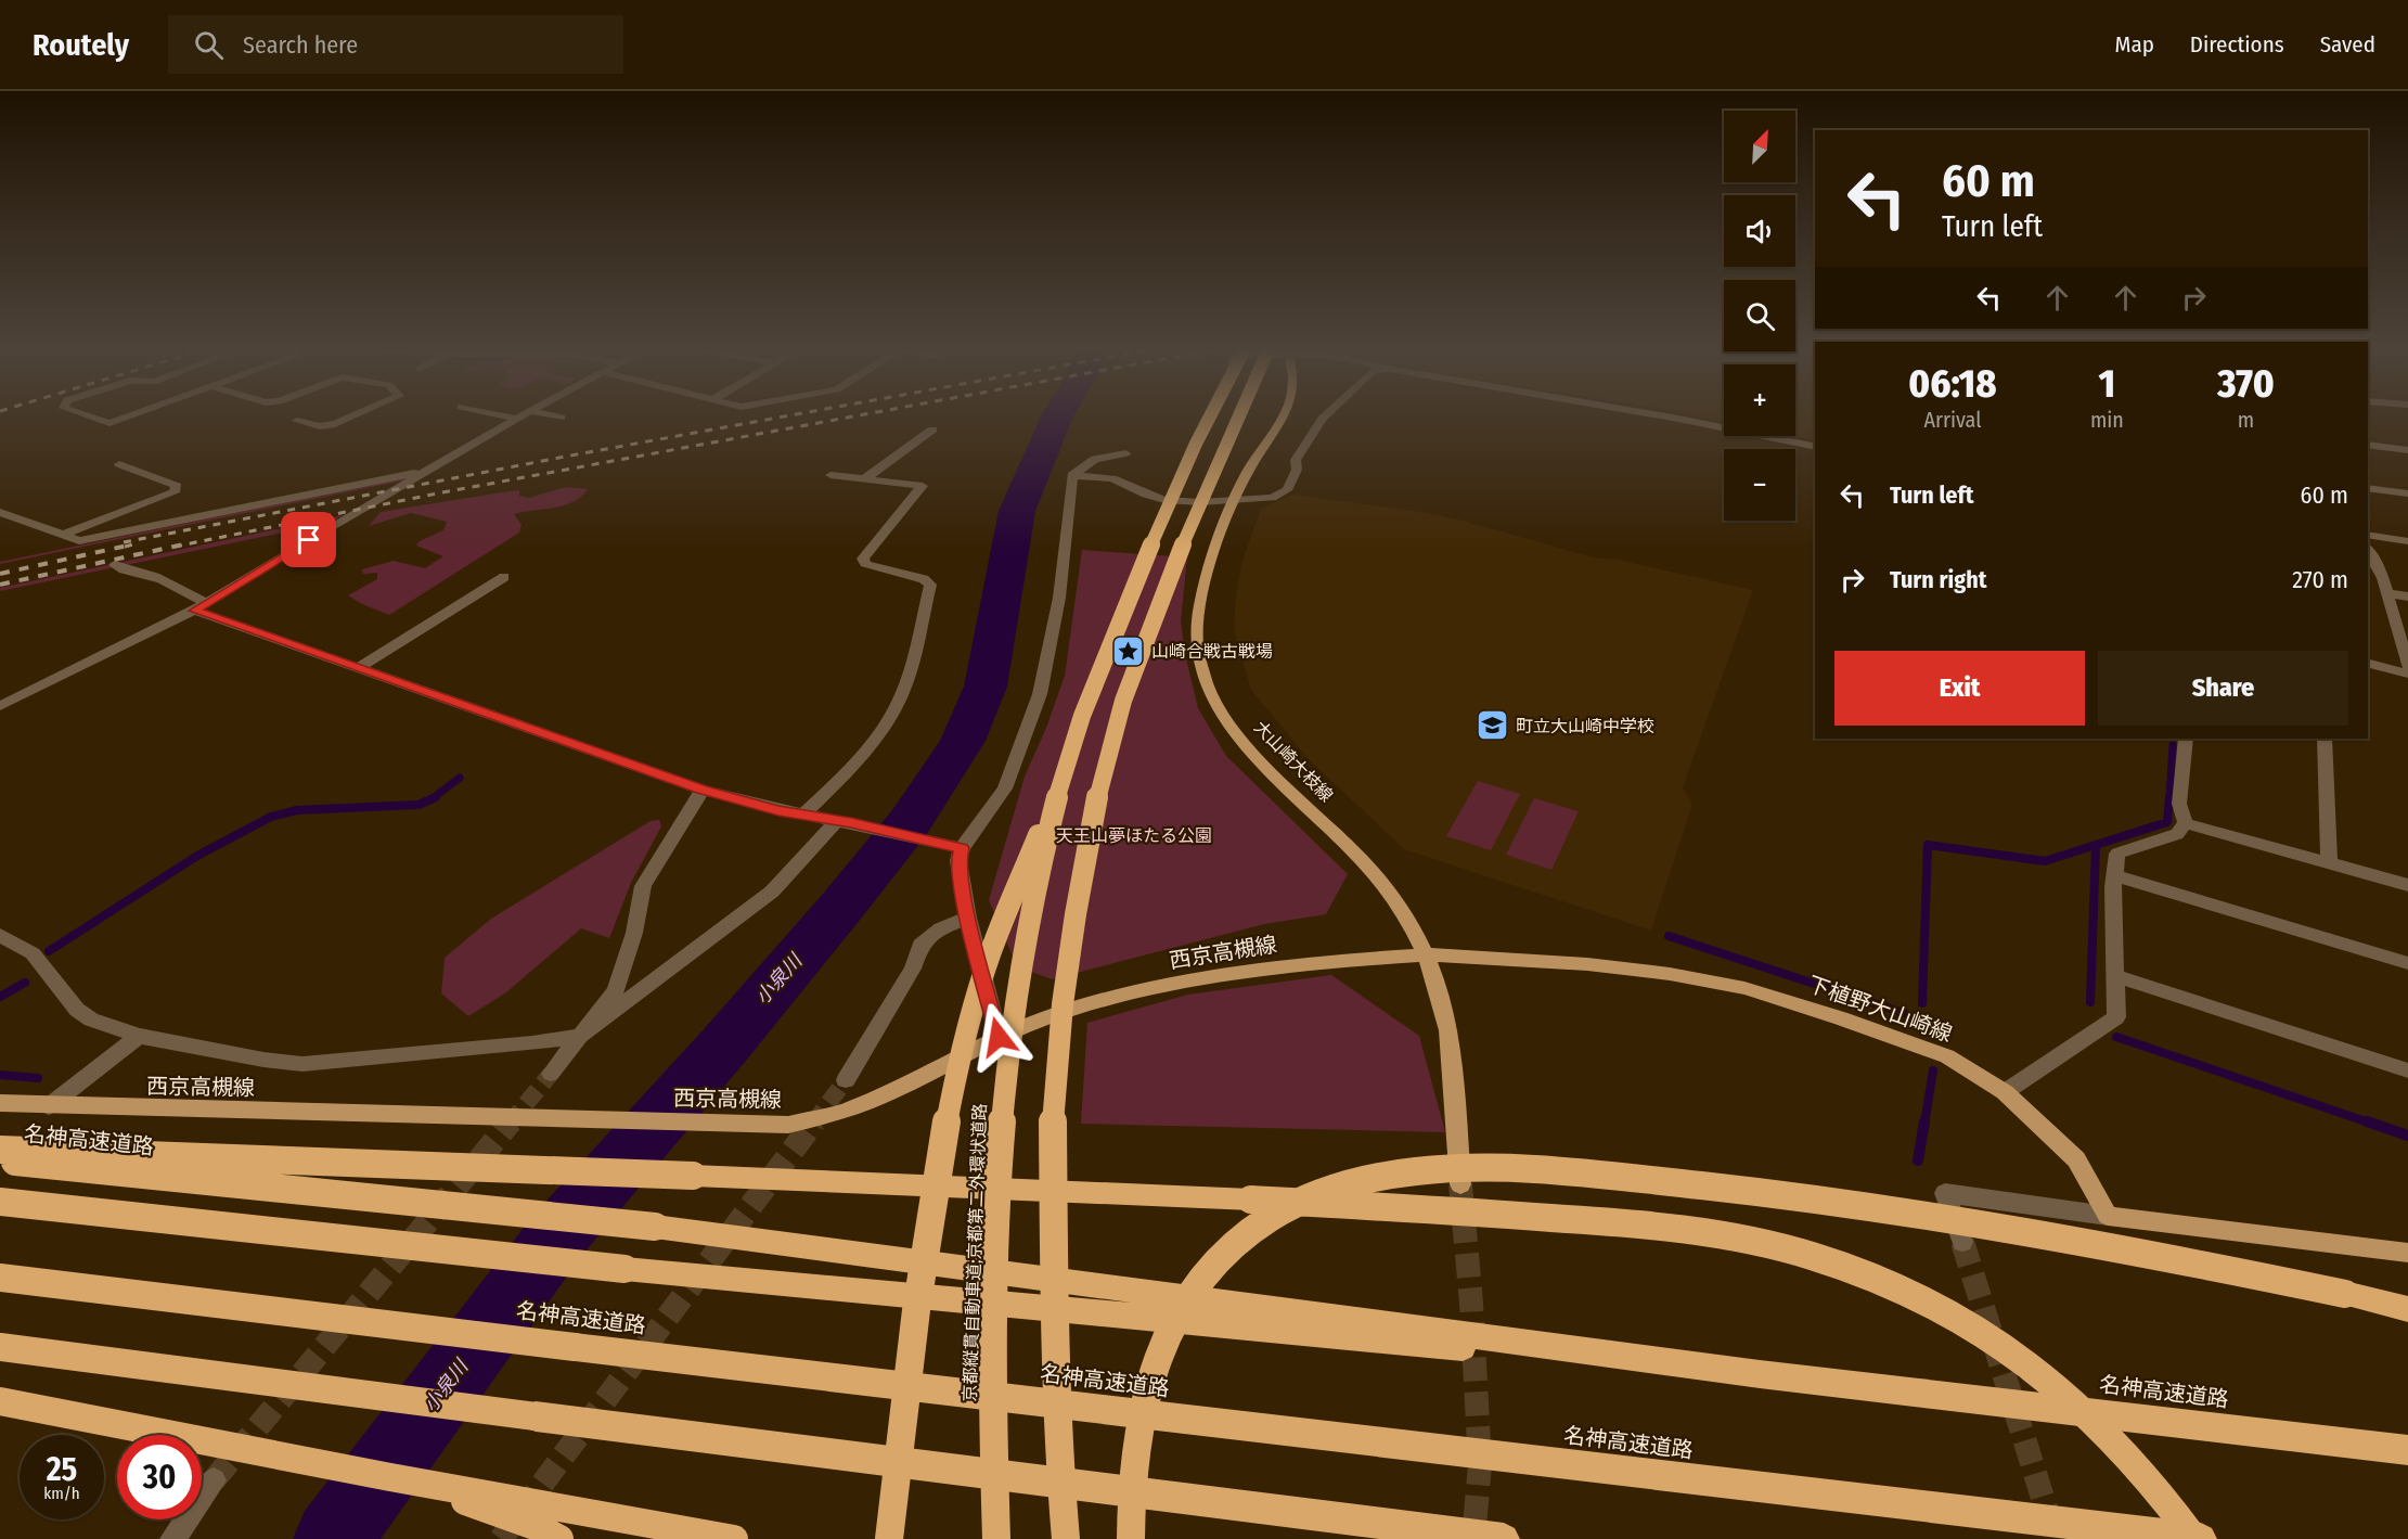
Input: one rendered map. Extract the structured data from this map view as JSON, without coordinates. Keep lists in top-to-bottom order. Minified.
{"streets":{"highway":["名神高速道路","京都縦貫自動車道;京都第二外環状道路"],"main road":["大山崎大枝線","西京高槻線","下植野大山崎線"]},"crossings":[["大山崎大枝線","西京高槻線"],["大山崎大枝線","下植野大山崎線"],["西京高槻線","下植野大山崎線"]],"water":["小泉川"],"parks":["天王山夢ほたる公園"],"places":{"place":["山崎合戦古戦場"],"school or university":["町立大山崎中学校"]},"north":"top right","page":{"header":"Routely","search":"Search here","nav":["Map","Directions","Saved"],"map_buttons":["+","−"],"turn":["60 m","Turn left"],"eta":["06:18","Arrival","1","min","370","m"],"list":[{"name":"Turn left","value":"60 m"},{"name":"Turn right","value":"270 m"}],"buttons":["Exit","Share"],"speed":"25 km/h","limit":"30"}}
